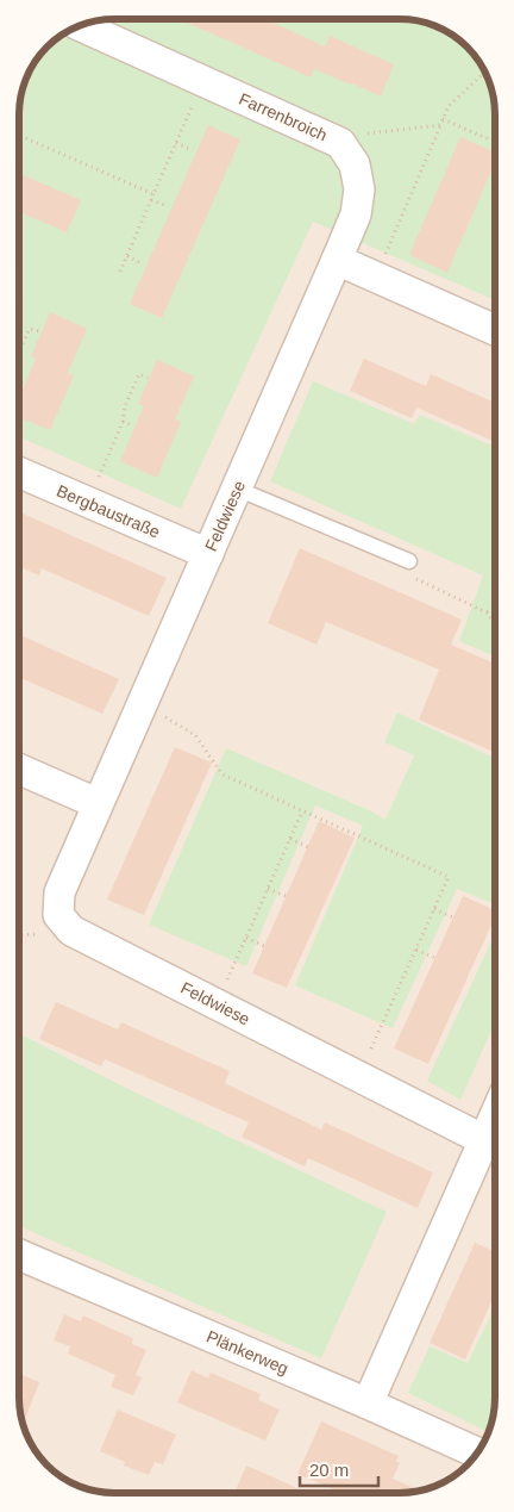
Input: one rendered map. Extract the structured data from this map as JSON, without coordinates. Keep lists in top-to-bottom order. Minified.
{"streets":{"street":["Farrenbroich","Bergbaustraße","Feldwiese","Plänkerweg"]},"crossings":[["Farrenbroich","Feldwiese"],["Bergbaustraße","Feldwiese"]],"scale_bar":"20 m"}
